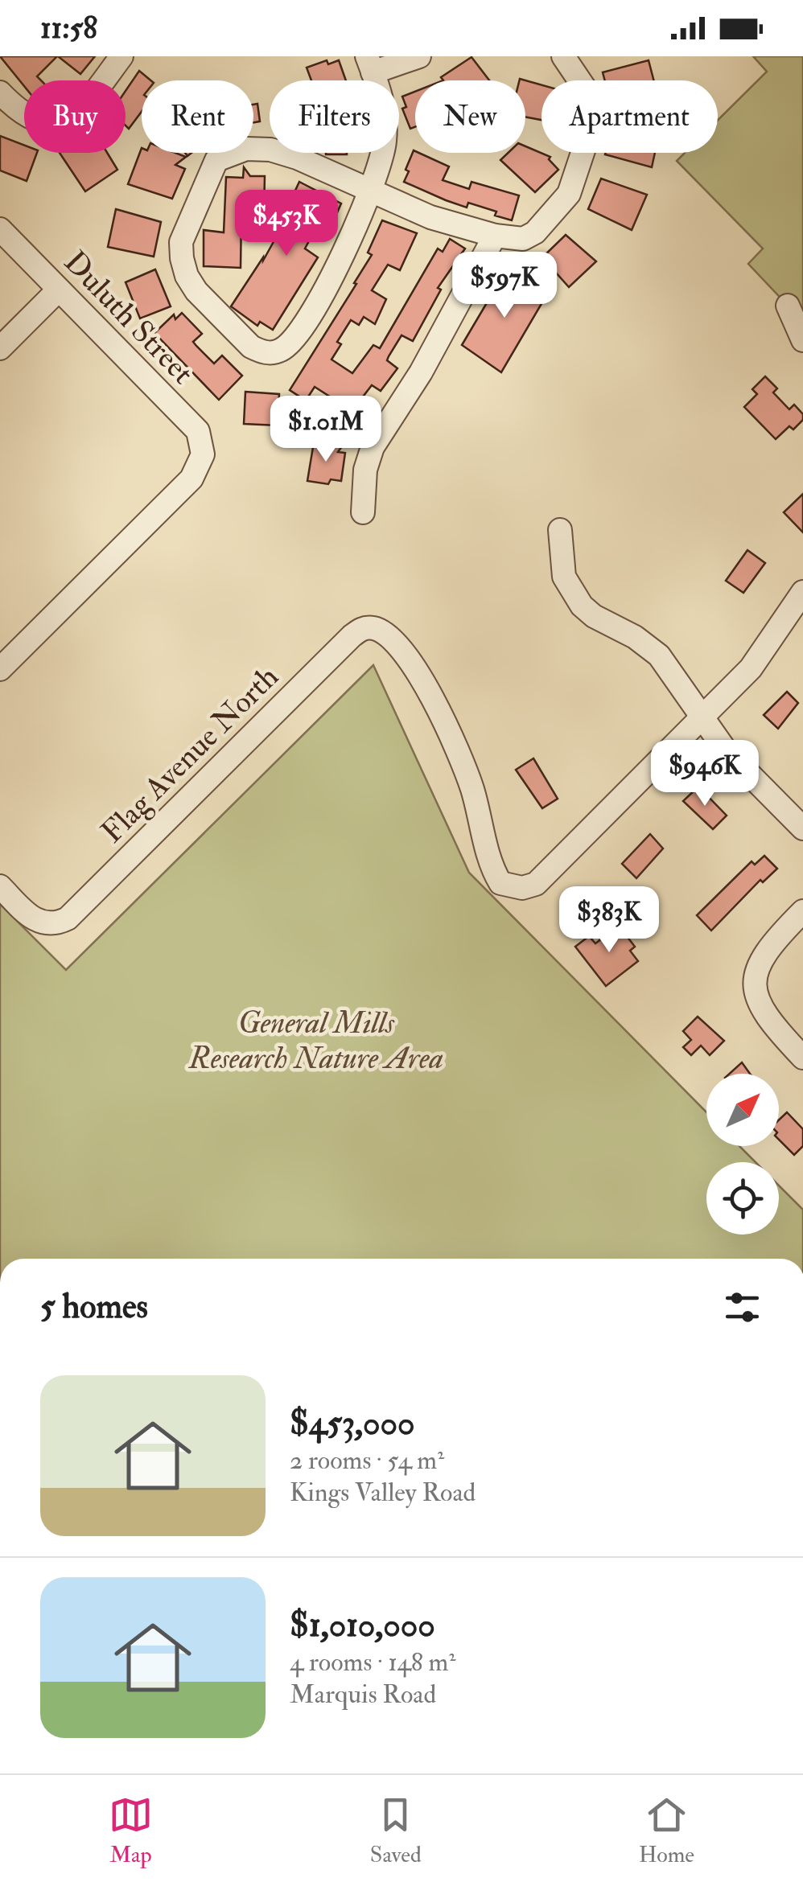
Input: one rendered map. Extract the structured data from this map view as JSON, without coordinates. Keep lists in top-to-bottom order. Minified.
{"streets":{"street":["Duluth Street","Flag Avenue North"]},"parks":["General Mills Research Nature Area"],"north":"top right","page":{"status":"11:58","chip":["Buy","Rent","Filters","New","Apartment"],"price":["$453K","$597K","$1.01M","$946K","$383K"],"heading":"5 homes","list":[{"name":"$453,000","note":"2 rooms · 54 m² · Kings Valley Road"},{"name":"$1,010,000","note":"4 rooms · 148 m² · Marquis Road"}],"tabs":["Map","Saved","Home"]}}
